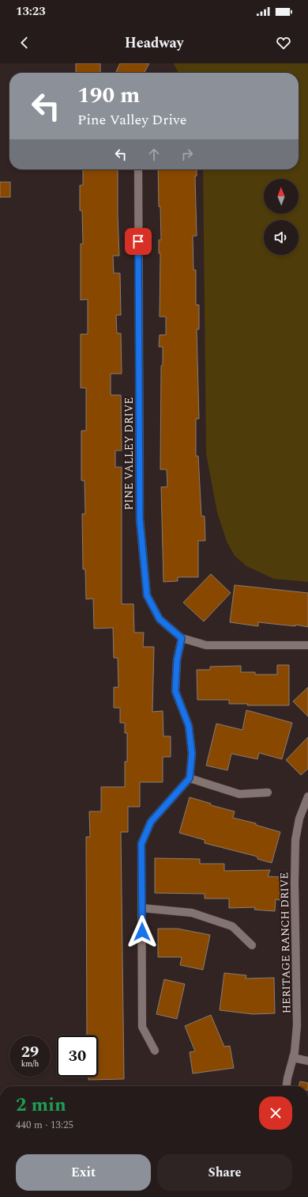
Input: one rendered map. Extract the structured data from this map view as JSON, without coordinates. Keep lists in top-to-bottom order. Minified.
{"streets":{"street":["PINE VALLEY DRIVE","HERITAGE RANCH DRIVE"]},"north":"top","page":{"status":"13:23","header":"Headway","turn":["190 m","Pine Valley Drive"],"speed":"29 km/h","limit":"30","heading":["2 min","440 m · 13:25"],"buttons":["Exit","Share"]}}
